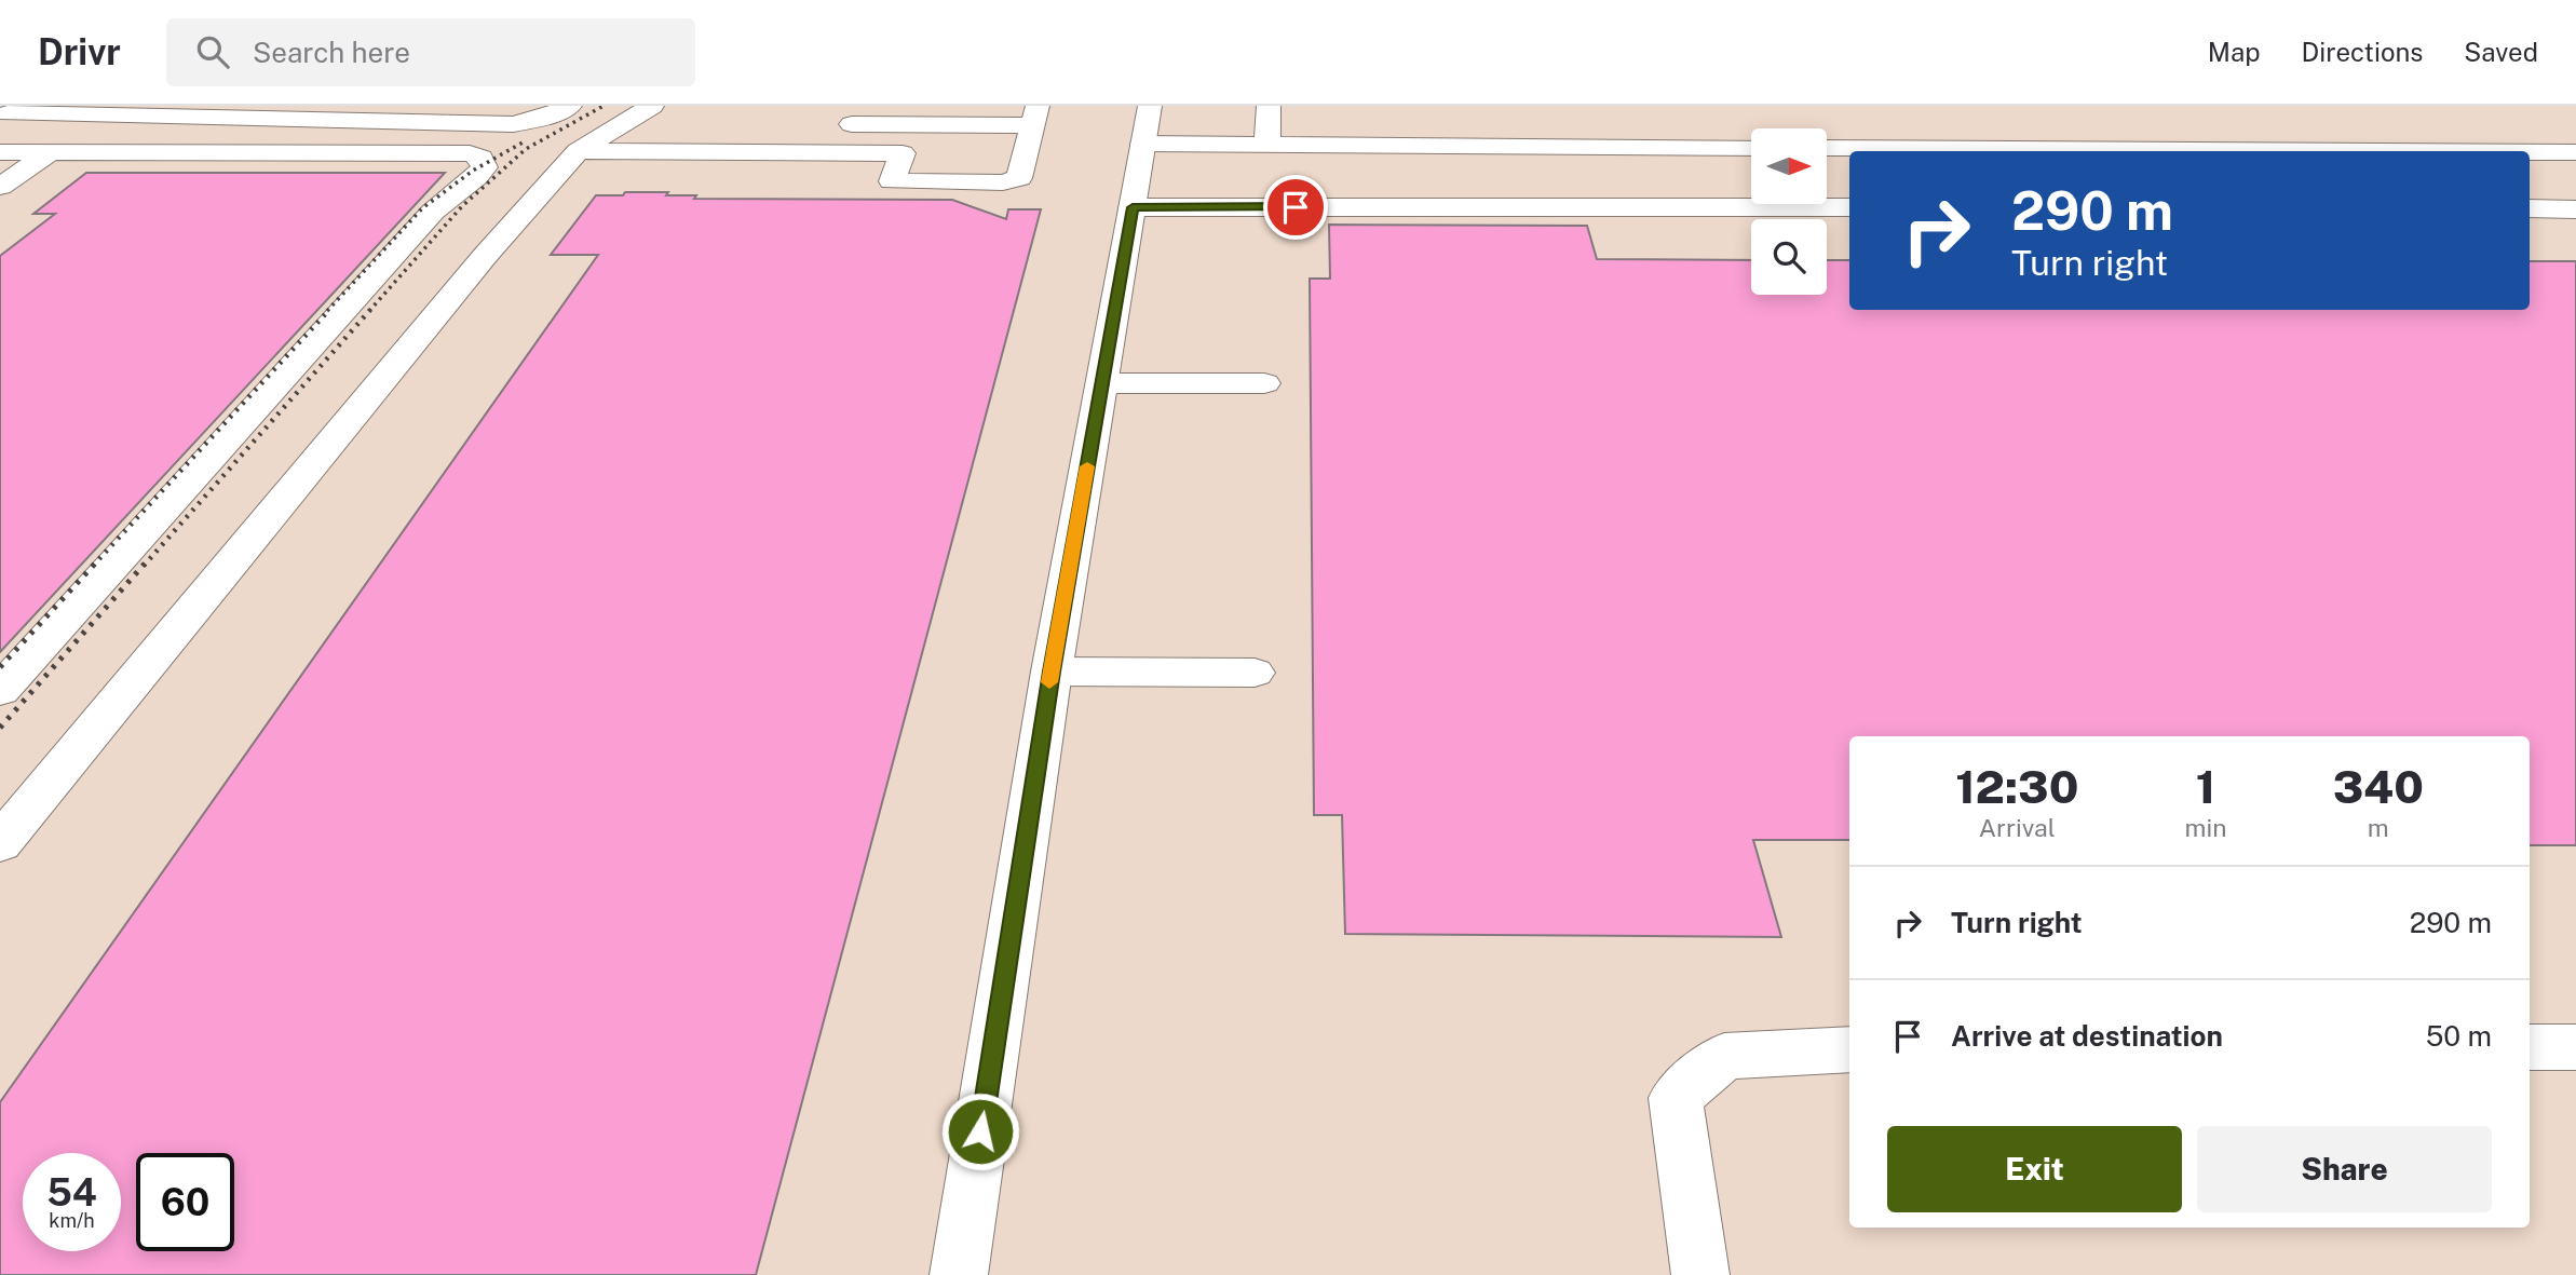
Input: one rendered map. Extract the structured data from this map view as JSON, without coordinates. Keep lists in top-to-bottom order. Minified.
{"north":"right","page":{"header":"Drivr","search":"Search here","nav":["Map","Directions","Saved"],"turn":["290 m","Turn right"],"eta":["12:30","Arrival","1","min","340","m"],"list":[{"name":"Turn right","value":"290 m"},{"name":"Arrive at destination","value":"50 m"}],"buttons":["Exit","Share"],"speed":"54 km/h","limit":"60"}}
